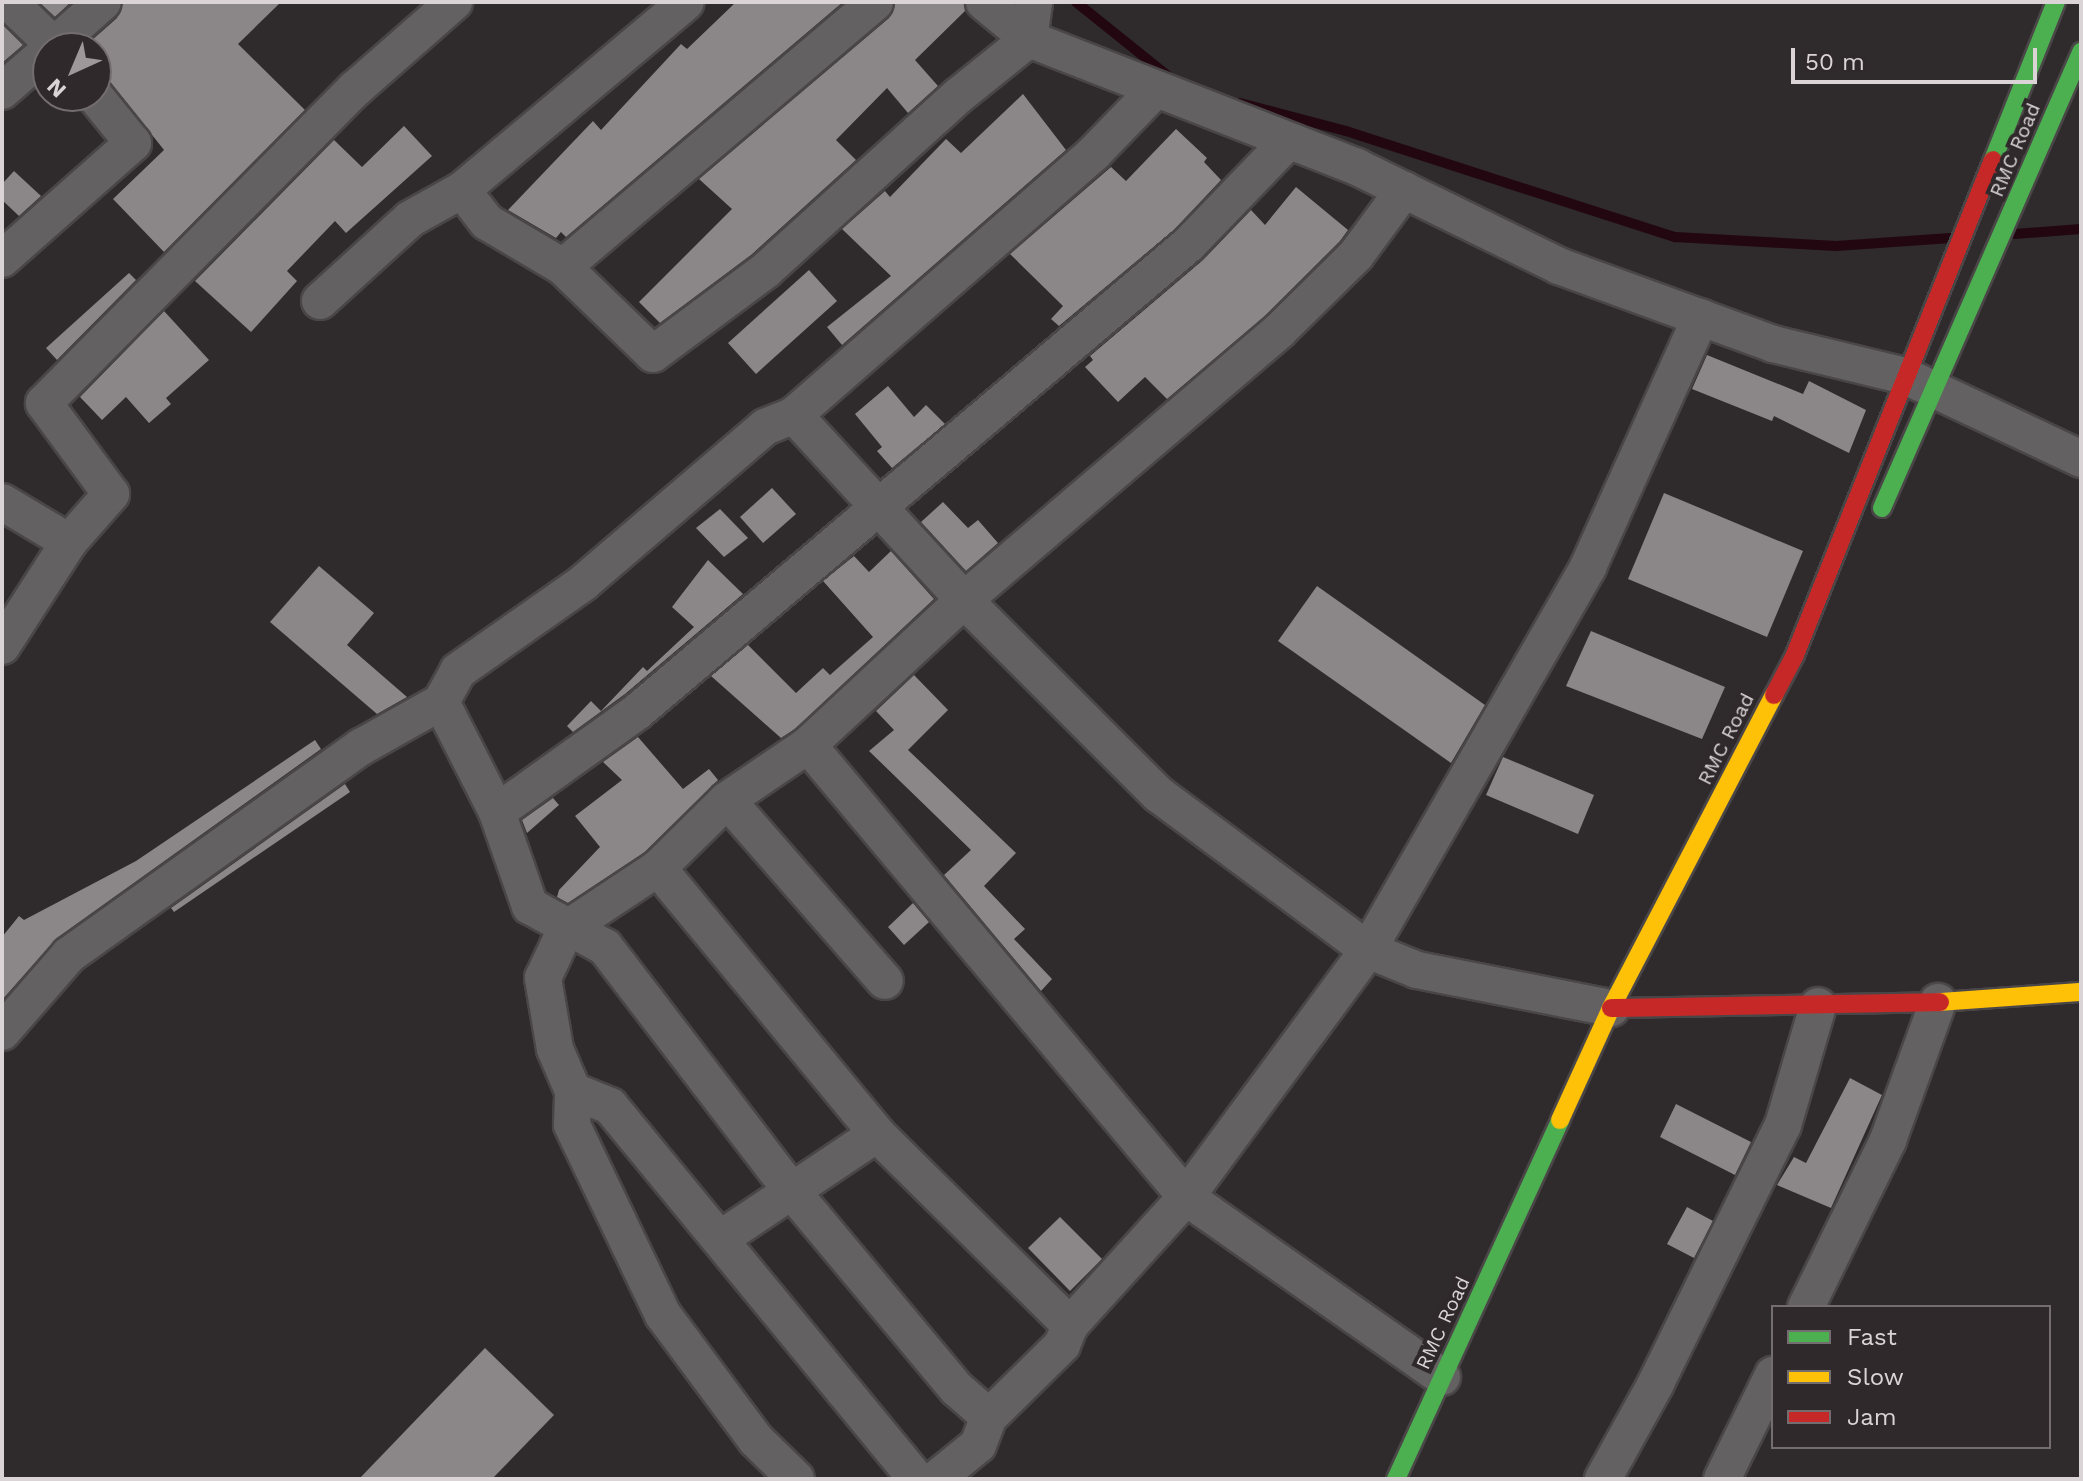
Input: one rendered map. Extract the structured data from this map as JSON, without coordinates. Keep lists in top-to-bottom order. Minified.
{"streets":{"street":["RMC Road"]},"legend":["Fast","Slow","Jam"],"scale_bar":"50 m","north":"bottom left"}
